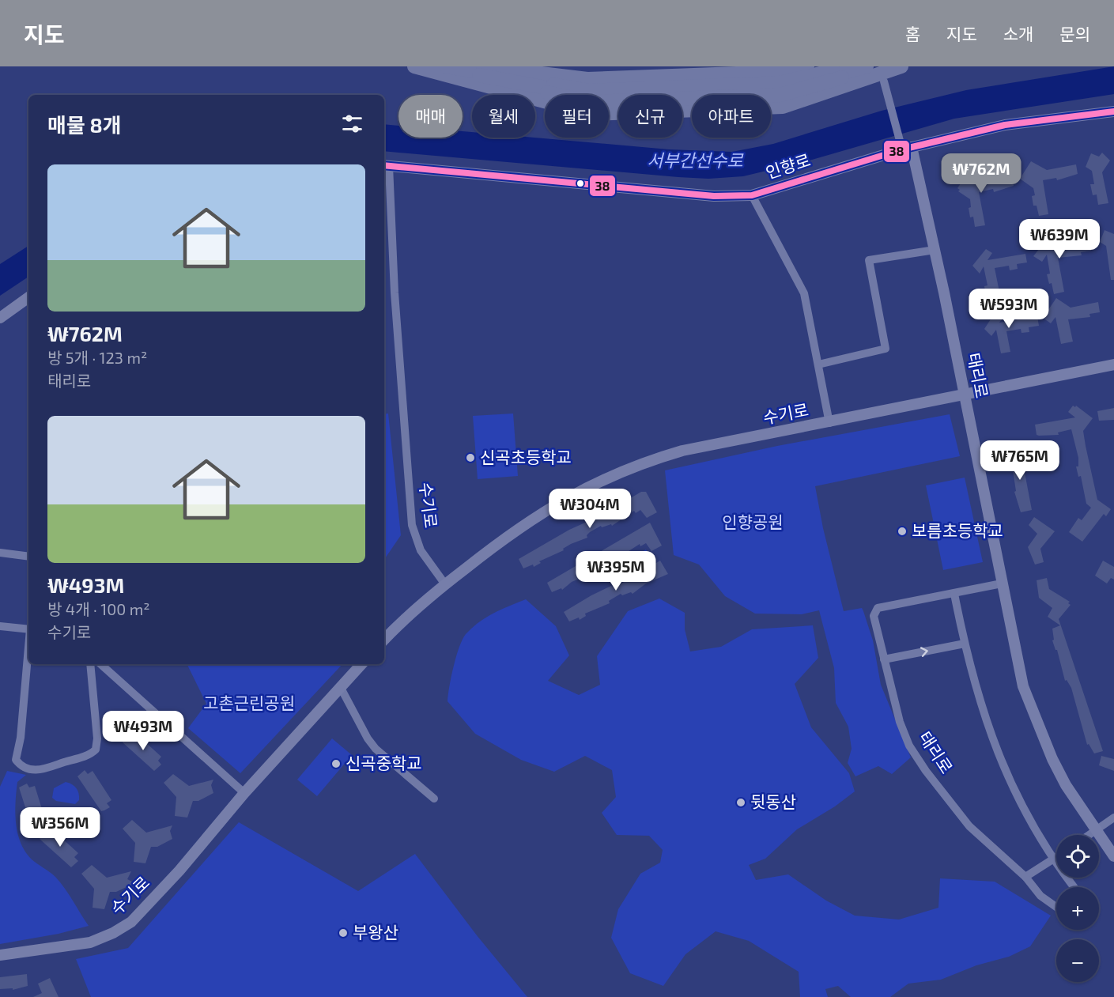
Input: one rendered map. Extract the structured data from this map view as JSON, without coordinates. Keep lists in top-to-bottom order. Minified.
{"streets":{"street":["인향로","태리로","수기로"]},"crossings":[["인향로","태리로"],["인향로","수기로"],["태리로","수기로"]],"water":["서부간선수로"],"parks":["인향공원","고촌근린공원"],"places":["신곡초등학교","보름초등학교","신곡중학교","뒷동산","부왕산"],"lines":["transit line 38"],"page":{"header":"지도","nav":["홈","지도","소개","문의"],"chip":["매매","월세","필터","신규","아파트"],"heading":"매물 8개","list":[{"name":"₩762M","note":"방 5개 · 123 m² · 태리로"},{"name":"₩493M","note":"방 4개 · 100 m² · 수기로"}],"price":["₩762M","₩639M","₩593M","₩765M","₩304M","₩395M","₩493M","₩356M"],"map_buttons":["+","−"]}}
